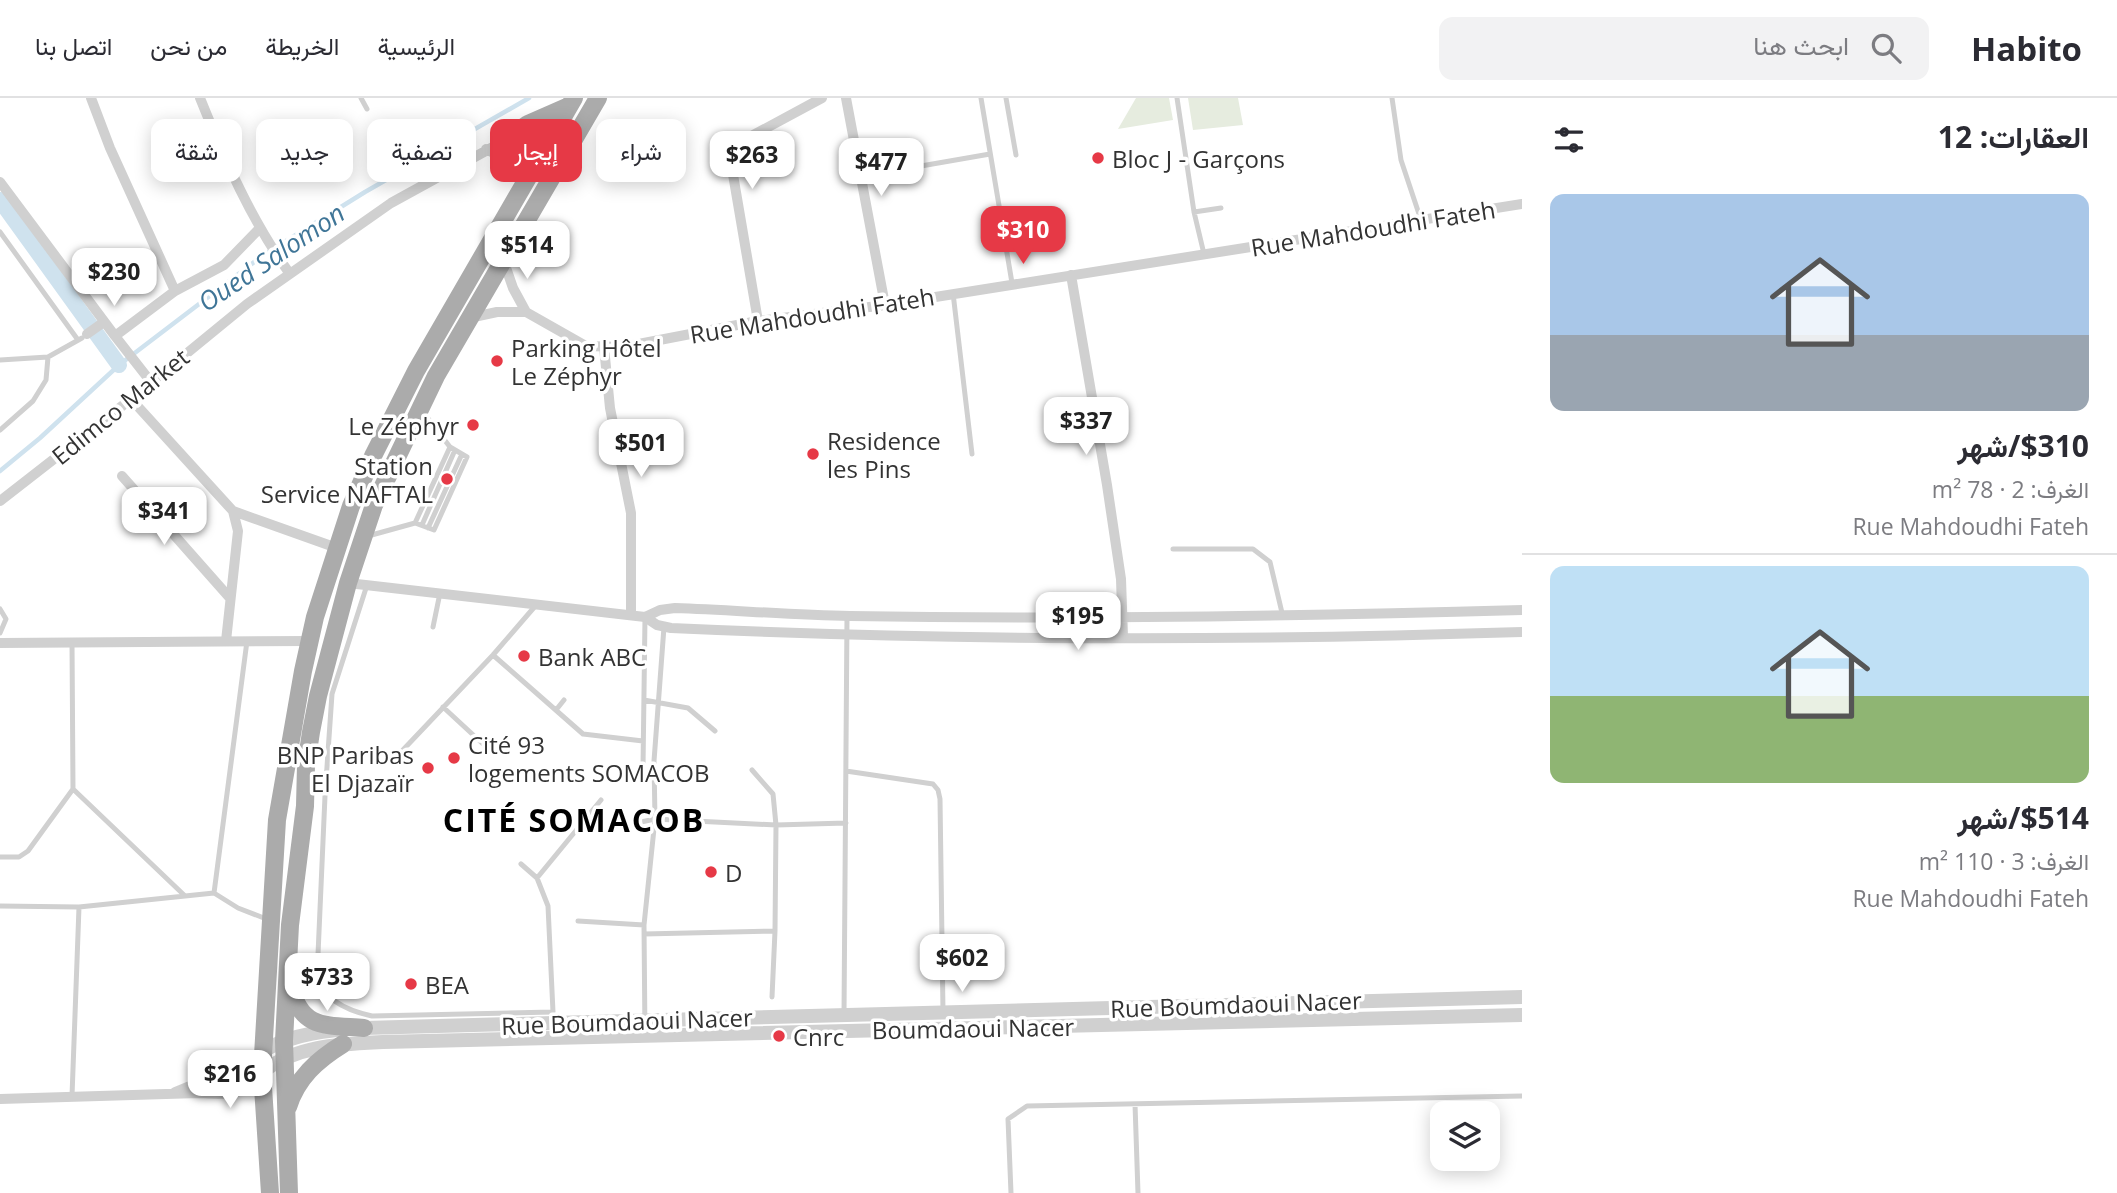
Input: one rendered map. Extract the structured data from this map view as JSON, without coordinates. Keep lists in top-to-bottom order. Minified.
{"streets":{"street":["Rue Mahdoudhi Fateh","Edimco Market","Rue Boumdaoui Nacer","Boumdaoui Nacer"]},"crossings":[["Rue Boumdaoui Nacer","Boumdaoui Nacer"]],"districts":["CITÉ SOMACOB"],"water":["Oued Salomon"],"places":["Bloc J - Garçons","Parking Hôtel Le Zéphyr","Le Zéphyr","Residence les Pins","Station Service NAFTAL","Bank ABC","Cité 93 logements SOMACOB","BNP Paribas El Djazaïr","D","BEA","Cnrc"],"page":{"header":"Habito","search":"ابحث هنا","nav":["الرئيسية","الخريطة","من نحن","اتصل بنا"],"heading":"العقارات: 12","chip":["شراء","إيجار","تصفية","جديد","شقة"],"price":["$263","$477","$310","$514","$230","$337","$501","$341","$195","$602","$733","$216"],"list":[{"name":"$310/شهر","note":"الغرف: 2 · 78 m² · Rue Mahdoudhi Fateh"},{"name":"$514/شهر","note":"الغرف: 3 · 110 m² · Rue Mahdoudhi Fateh"}]}}
